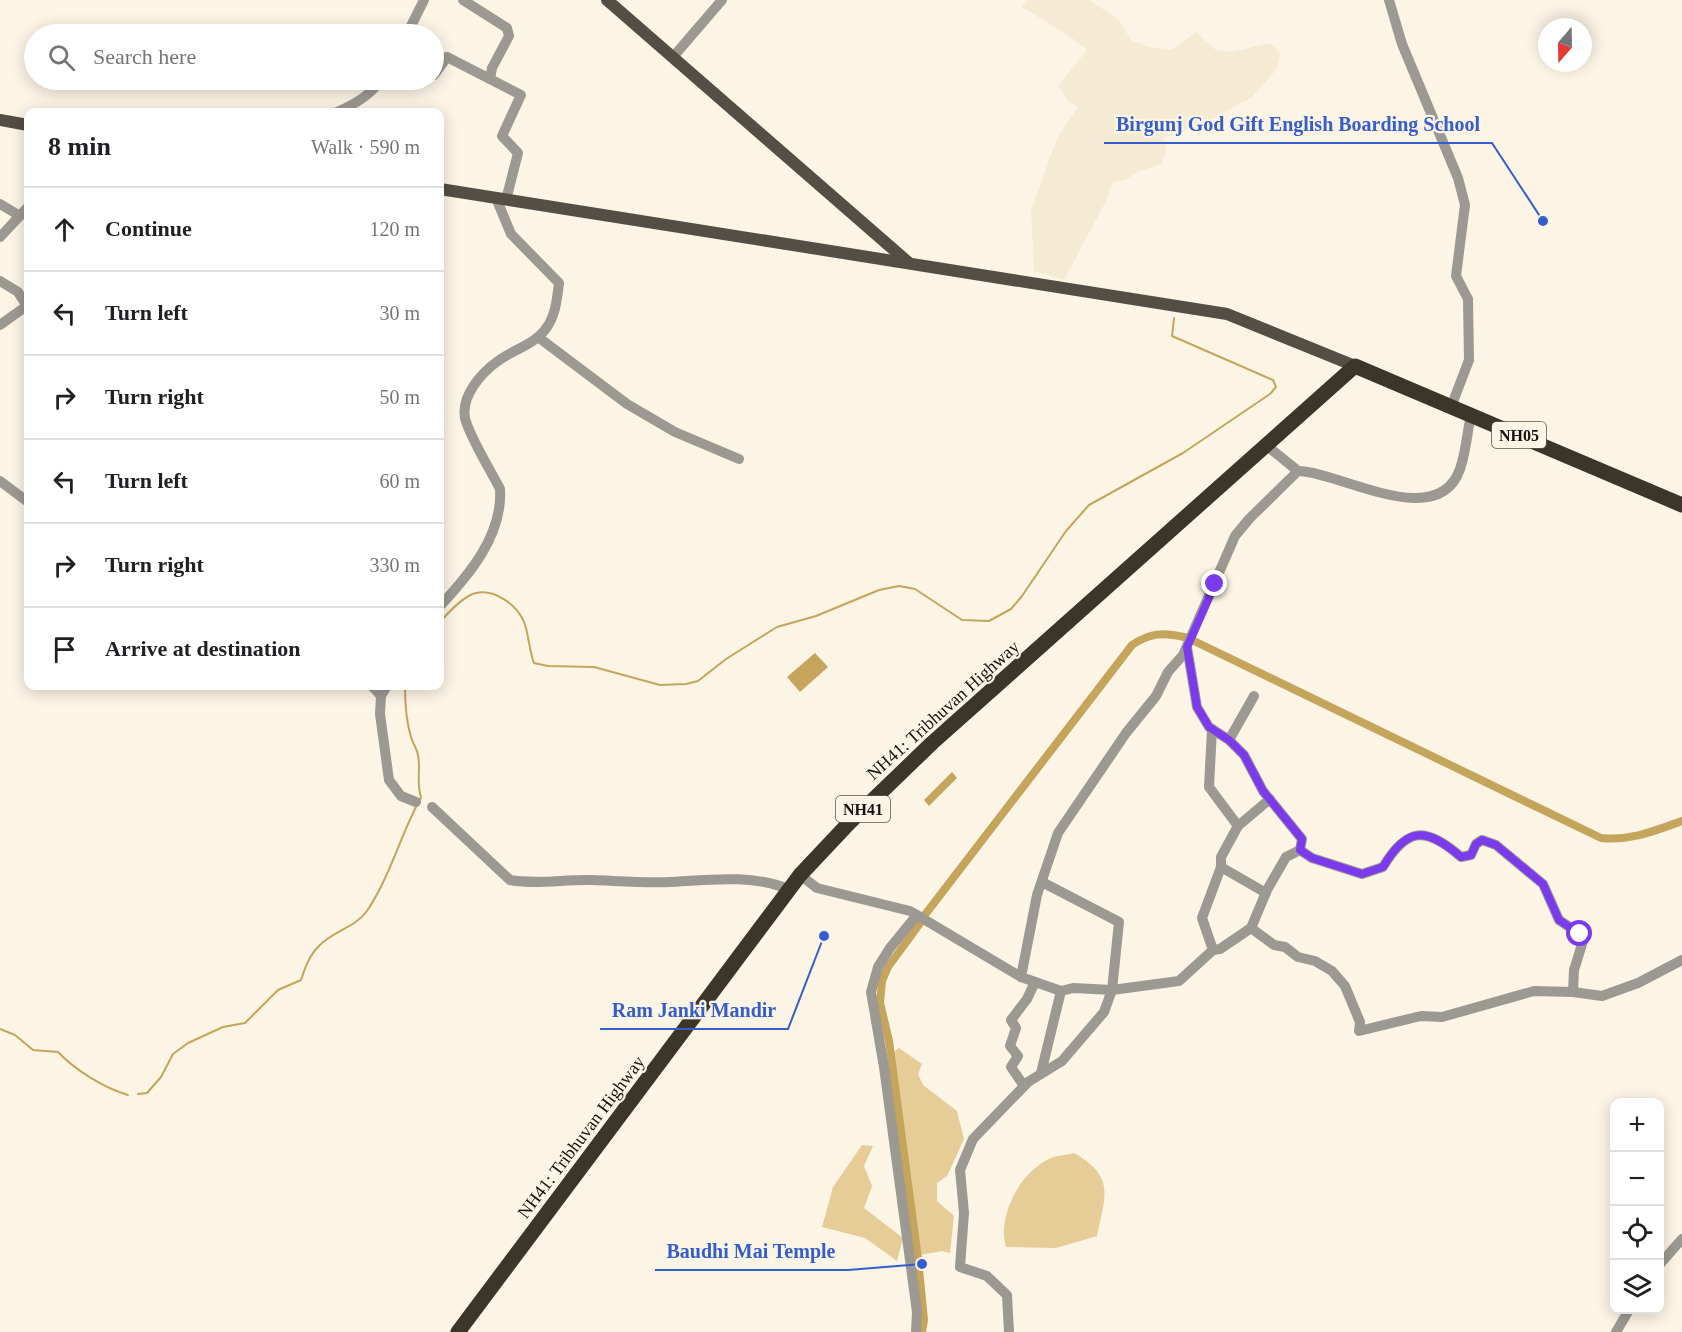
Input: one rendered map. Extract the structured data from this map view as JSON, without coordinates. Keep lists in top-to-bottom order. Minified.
{"streets":{"highway":["NH05","NH41: Tribhuvan Highway","NH41"]},"crossings":[["NH05","NH41: Tribhuvan Highway"]],"places":["Birgunj God Gift English Boarding School","Ram Janki Mandir","Baudhi Mai Temple"],"north":"bottom","page":{"search":"Search here","heading":["8 min","Walk · 590 m"],"list":[["Continue","120 m"],["Turn left","30 m"],["Turn right","50 m"],["Turn left","60 m"],["Turn right","330 m"],"Arrive at destination"],"map_buttons":["+","−"]}}
